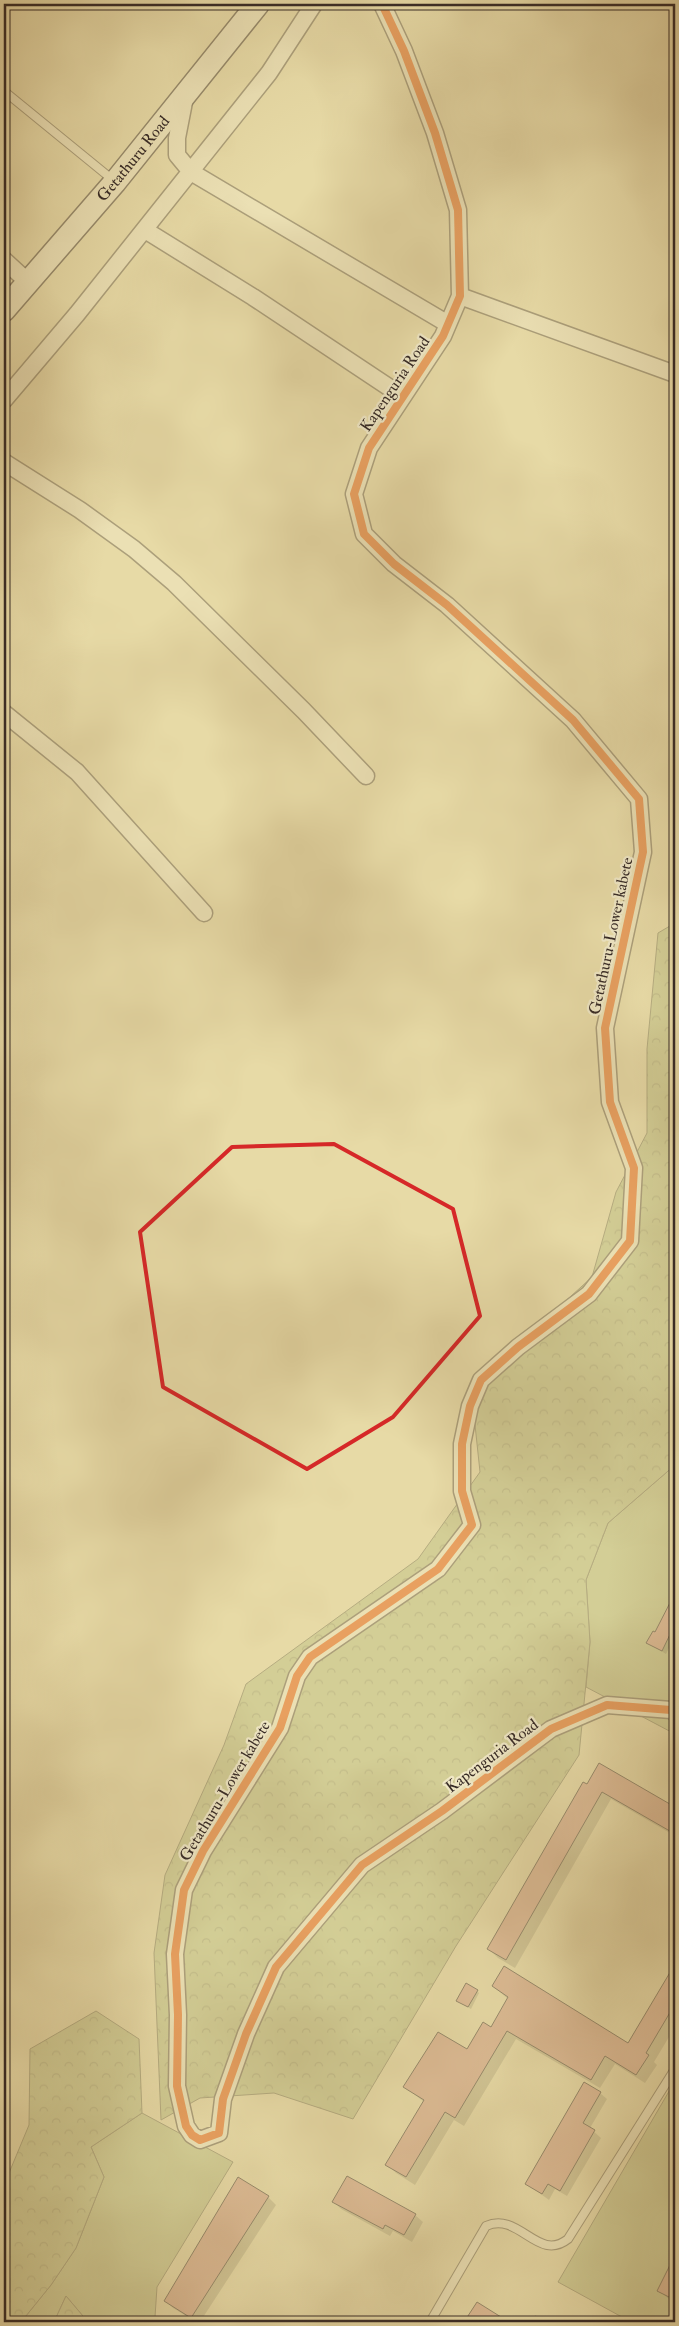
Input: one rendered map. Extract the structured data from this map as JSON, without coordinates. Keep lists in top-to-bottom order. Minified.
{"streets":{"main road":["Getathuru Road"],"street":["Kapenguria Road","Getathuru-Lower kabete"]},"crossings":[["Kapenguria Road","Getathuru-Lower kabete"]]}
